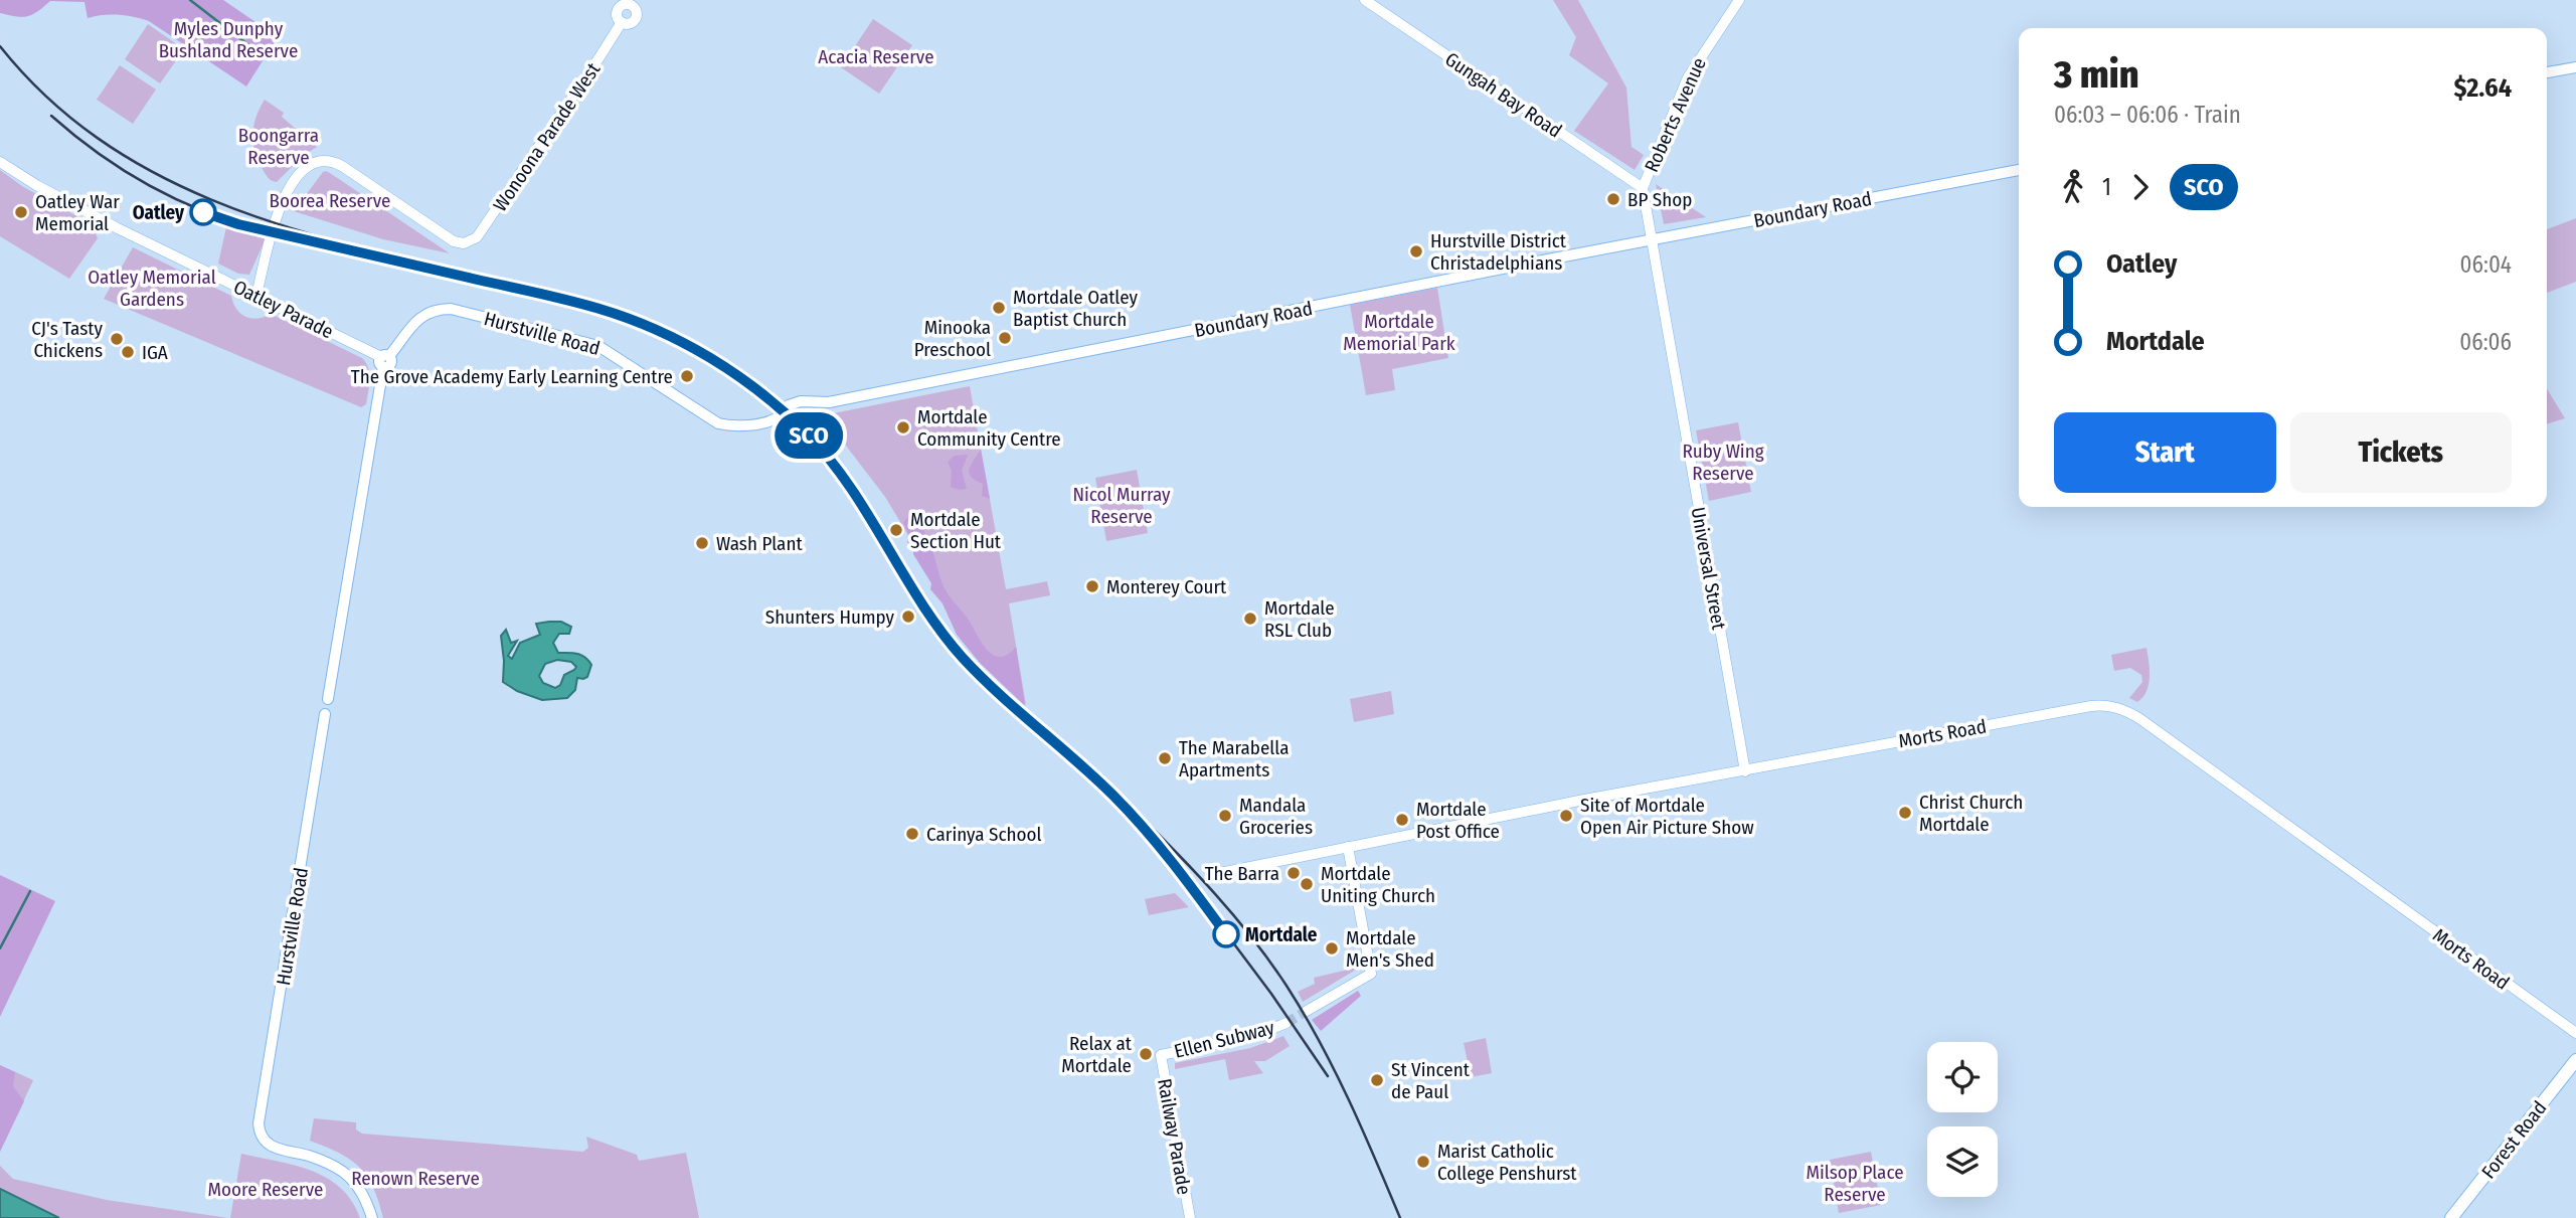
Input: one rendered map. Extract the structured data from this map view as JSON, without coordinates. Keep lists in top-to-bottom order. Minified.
{"streets":{"main road":["Boundary Road","Hurstville Road","Forest Road"],"street":["Gungah Bay Road","Roberts Avenue","Wonoona Parade West","Oatley Parade","Universal Street","Morts Road","Ellen Subway","Railway Parade"]},"crossings":[["Gungah Bay Road","Roberts Avenue"],["Roberts Avenue","Boundary Road"],["Roberts Avenue","Universal Street"],["Wonoona Parade West","Oatley Parade"],["Boundary Road","Hurstville Road"],["Boundary Road","Universal Street"],["Oatley Parade","Hurstville Road"],["Universal Street","Morts Road"],["Ellen Subway","Railway Parade"]],"parks":["Myles Dunphy Bushland Reserve","Acacia Reserve","Boongarra Reserve","Boorea Reserve","Oatley Memorial Gardens","Mortdale Memorial Park","Ruby Wing Reserve","Nicol Murray Reserve","Milsop Place Reserve","Renown Reserve","Moore Reserve"],"places":["BP Shop","Oatley War Memorial","Oatley","Hurstville District Christadelphians","Mortdale Oatley Baptist Church","Minooka Preschool","CJ's Tasty Chickens","IGA","The Grove Academy Early Learning Centre","Mortdale Community Centre","Mortdale Section Hut","Wash Plant","Monterey Court","Shunters Humpy","Mortdale RSL Club","The Marabella Apartments","Christ Church Mortdale","Mandala Groceries","Site of Mortdale Open Air Picture Show","Mortdale Post Office","Carinya School","The Barra","Mortdale Uniting Church","Mortdale","Mortdale Men's Shed","Relax at Mortdale","St Vincent de Paul","Marist Catholic College Penshurst"],"page":{"on_map":"SCO","heading":["3 min","06:03 – 06:06 · Train","$2.64"],"legs":["1","SCO"],"list":[{"name":"Oatley","value":"06:04"},{"name":"Mortdale","value":"06:06"}],"buttons":["Start","Tickets"]}}
